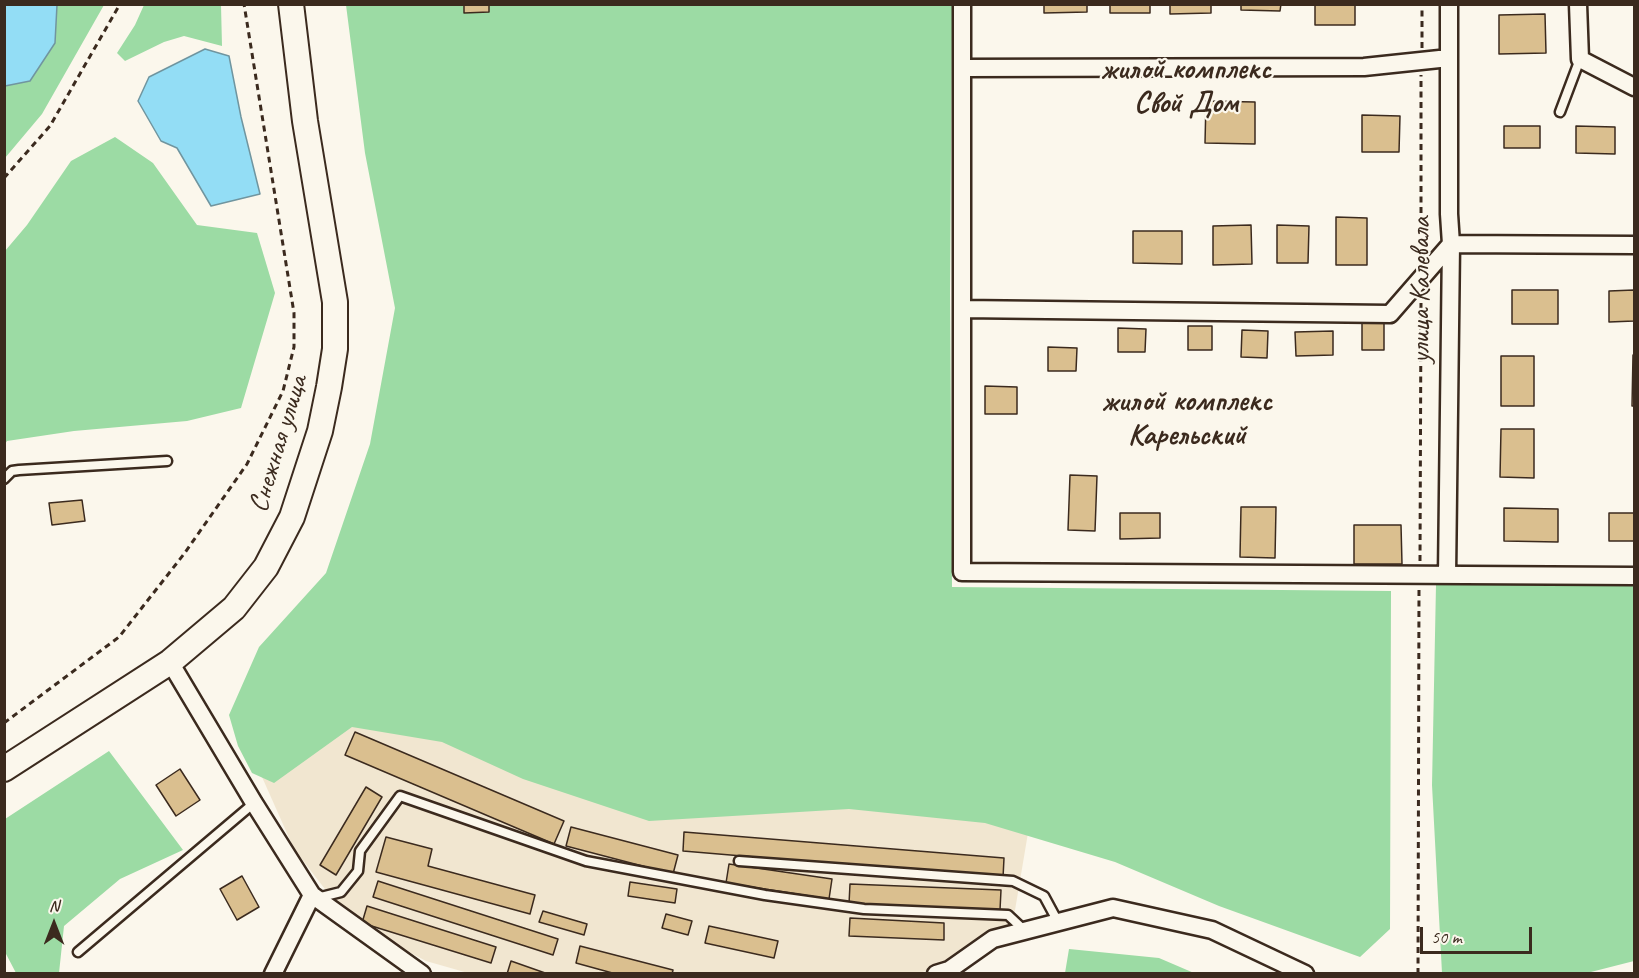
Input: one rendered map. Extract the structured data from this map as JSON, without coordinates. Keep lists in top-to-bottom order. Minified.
{"streets":{"street":["улица Калевала","Снежная улица"]},"districts":["жилой комплекс Свой Дом","жилой комплекс Карельский"],"scale_bar":"50 m","north":"top"}
